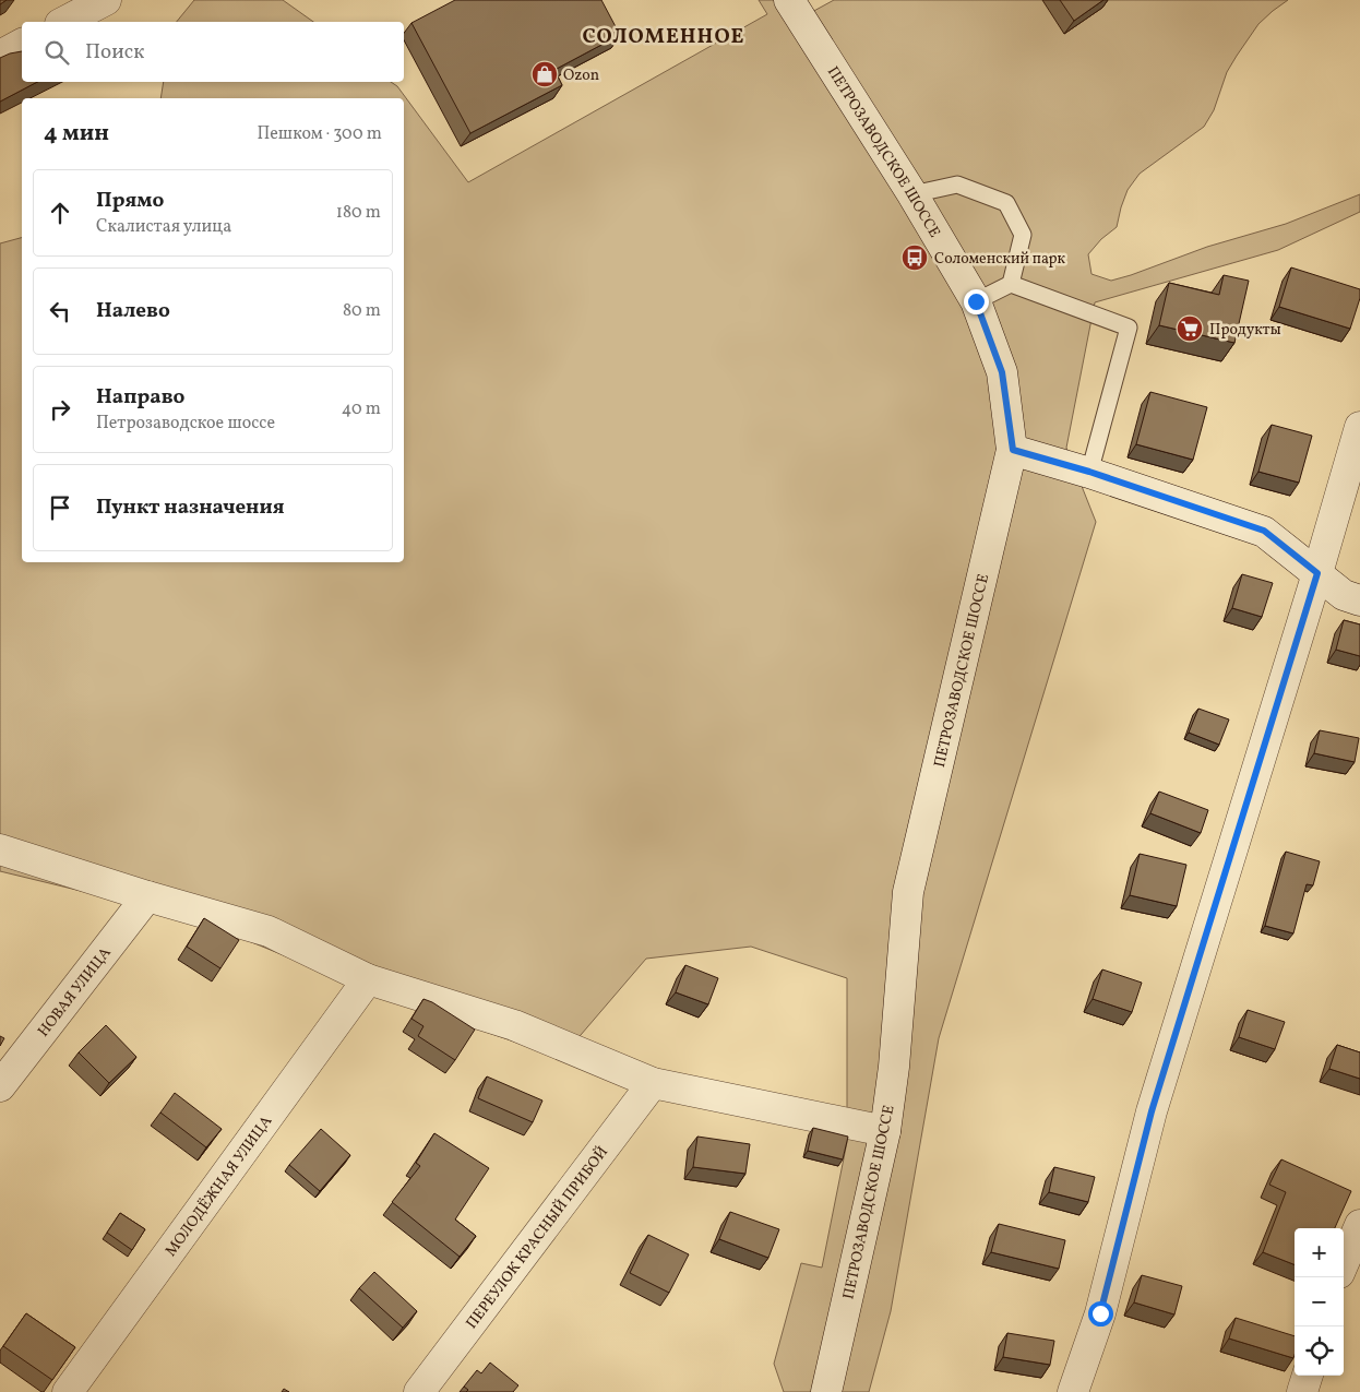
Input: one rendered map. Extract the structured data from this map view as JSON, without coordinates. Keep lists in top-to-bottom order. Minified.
{"streets":{"street":["ПЕТРОЗАВОДСКОЕ ШОССЕ","НОВАЯ УЛИЦА","МОЛОДЁЖНАЯ УЛИЦА","ПЕРЕУЛОК КРАСНЫЙ ПРИБОЙ"]},"districts":["СОЛОМЕННОЕ"],"places":{"shop":["Ozon"],"bus stop":["Соломенский парк"],"supermarket":["Продукты"]},"page":{"search":"Поиск","heading":["4 мин","Пешком · 300 m"],"list":[["Прямо","Скалистая улица","180 m"],["Налево","80 m"],["Направо","Петрозаводское шоссе","40 m"],"Пункт назначения"],"map_buttons":["+","−"]}}
